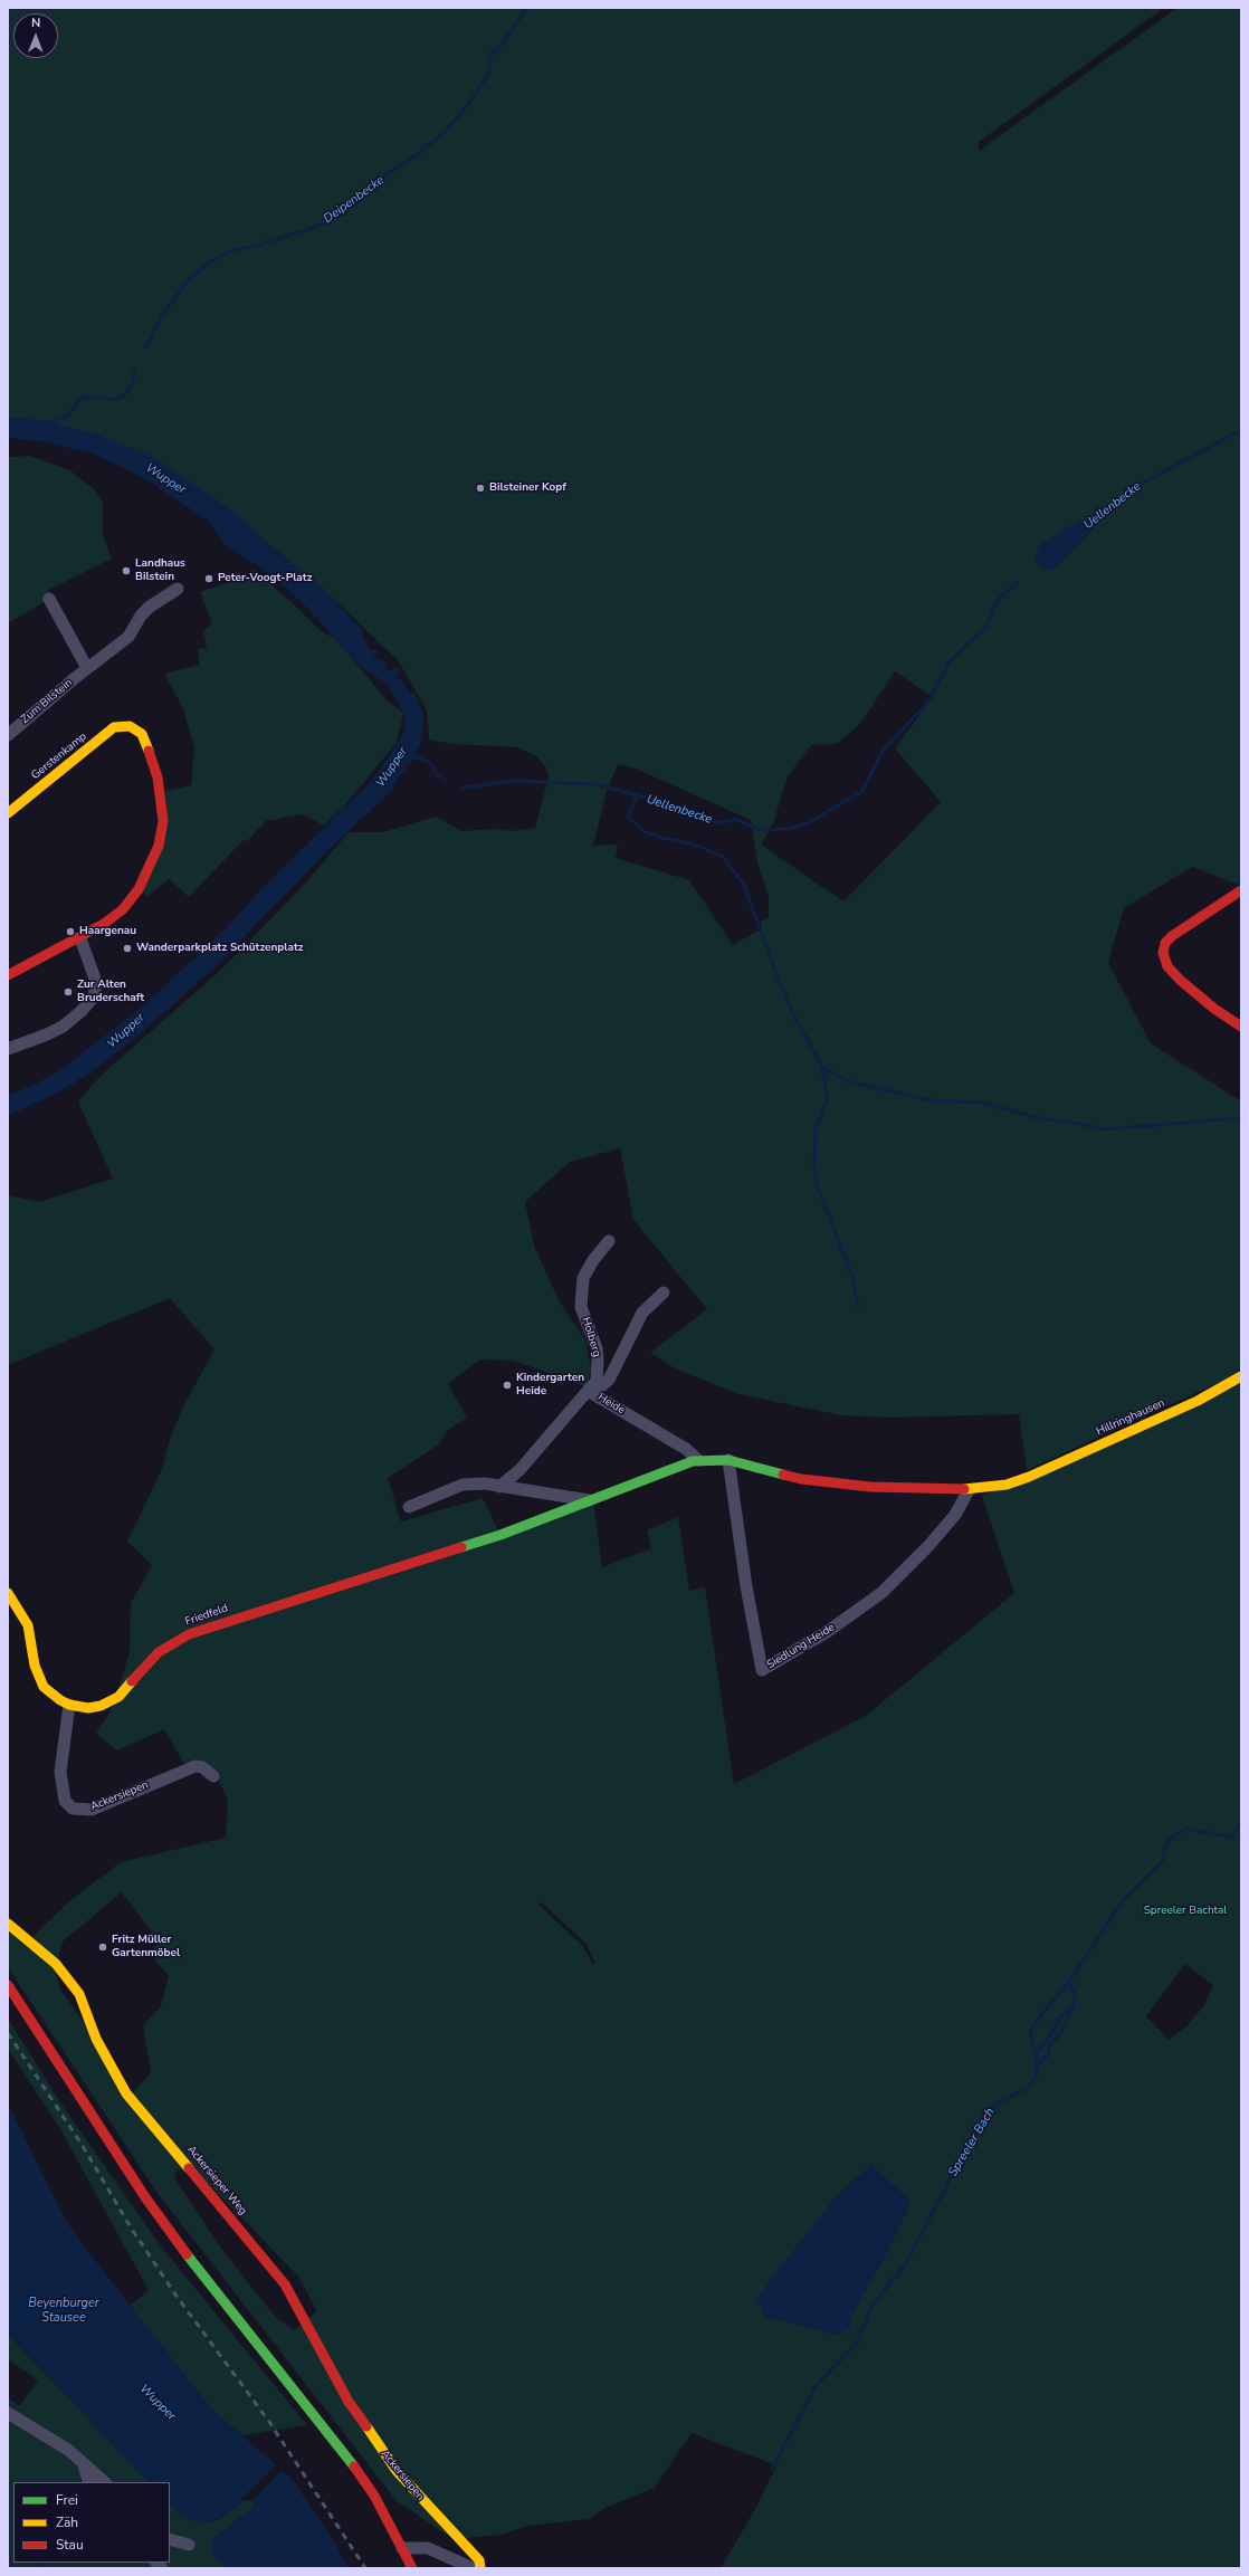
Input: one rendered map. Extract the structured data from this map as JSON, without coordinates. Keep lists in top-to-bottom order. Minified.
{"streets":{"street":["Zum Bilstein","Gerstenkamp","Holberg","Heide","Hillringhausen","Friedfeld","Siedlung Heide","Ackersiepen","Ackersieper Weg"]},"crossings":[["Holberg","Heide"],["Hillringhausen","Siedlung Heide"],["Friedfeld","Ackersiepen"],["Ackersiepen","Ackersieper Weg"]],"water":["Deipenbecke","Wupper","Uellenbecke","Spreeler Bach","Beyenburger Stausee"],"parks":["Spreeler Bachtal"],"places":["Bilsteiner Kopf","Landhaus Bilstein","Peter-Voogt-Platz","Haargenau","Wanderparkplatz Schützenplatz","Zur Alten Bruderschaft","Kindergarten Heide","Fritz Müller Gartenmöbel"],"legend":["Frei","Zäh","Stau"],"north":"top"}
